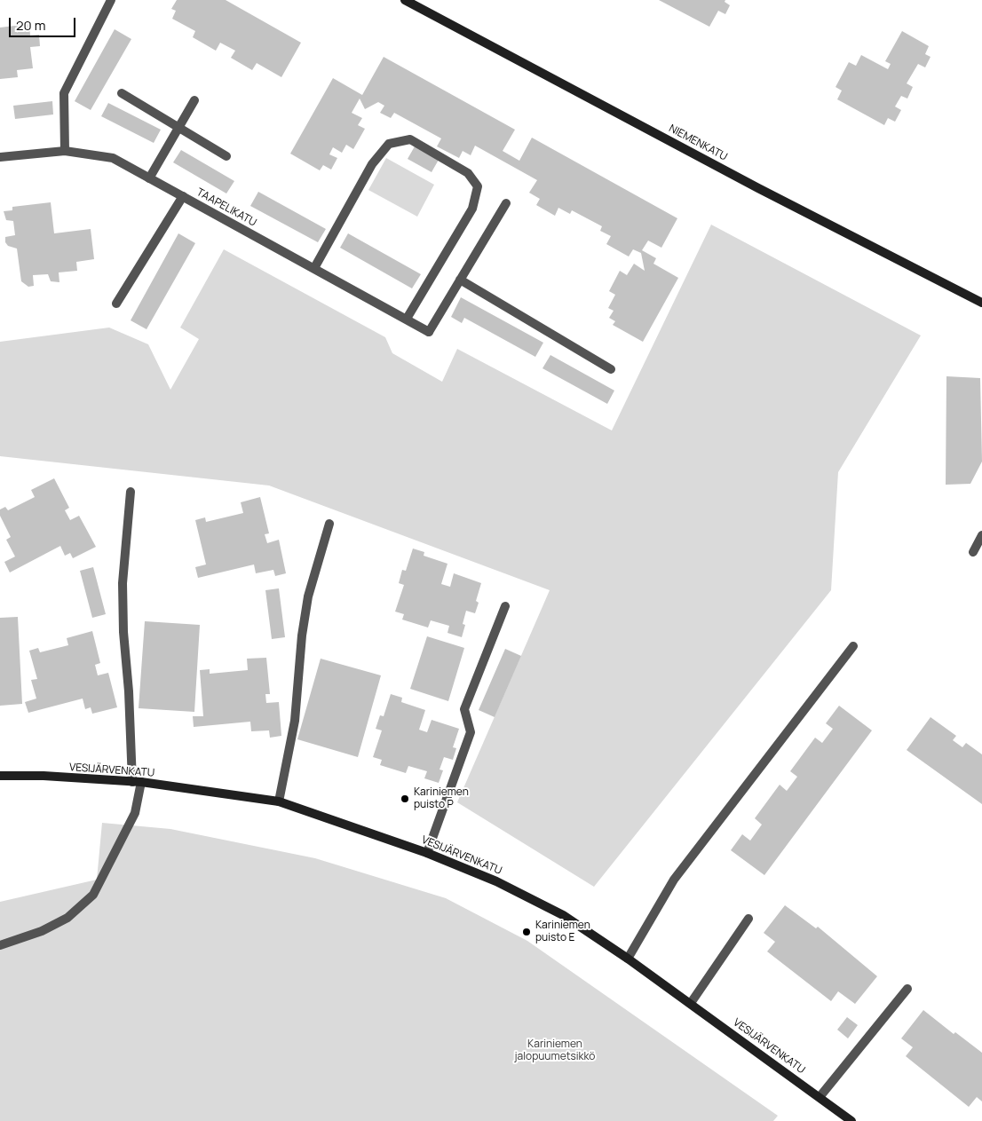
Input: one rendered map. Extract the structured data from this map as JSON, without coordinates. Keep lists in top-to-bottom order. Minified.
{"streets":{"street":["NIEMENKATU","TAAPELIKATU","VESIJÄRVENKATU"]},"parks":["Kariniemen jalopuumetsikkö"],"places":["Kariniemen puisto P","Kariniemen puisto E"],"scale_bar":"20 m"}
